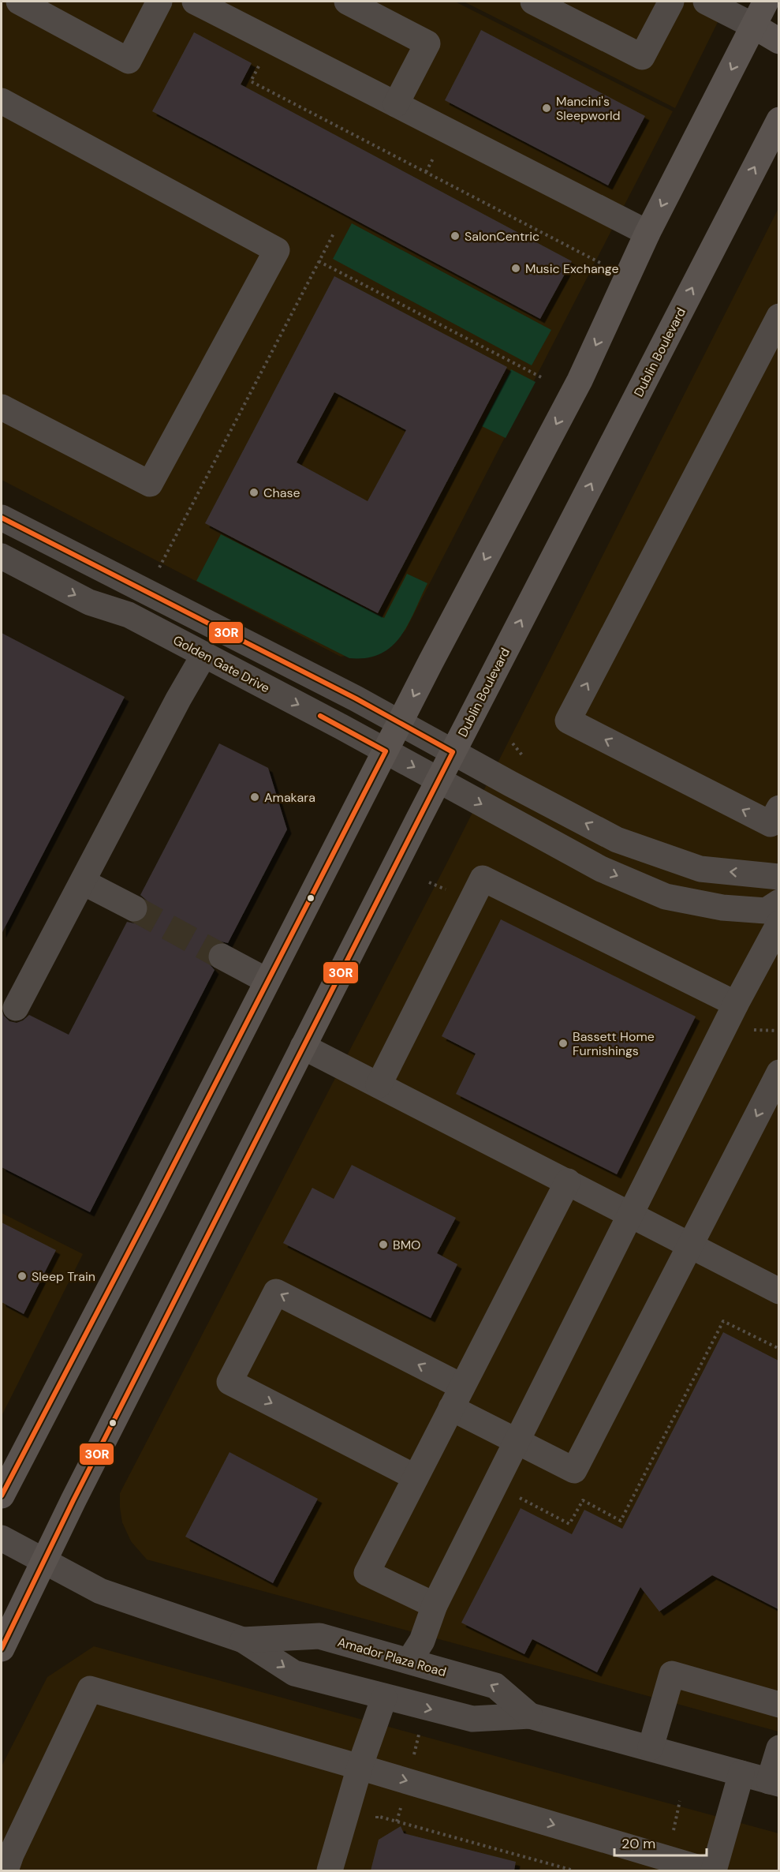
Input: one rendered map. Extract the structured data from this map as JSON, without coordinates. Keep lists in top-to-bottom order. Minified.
{"streets":{"main road":["Dublin Boulevard"],"street":["Golden Gate Drive","Amador Plaza Road"]},"crossings":[["Dublin Boulevard","Golden Gate Drive"],["Dublin Boulevard","Amador Plaza Road"]],"places":["Mancini's Sleepworld","SalonCentric","Music Exchange","Chase","Amakara","Bassett Home Furnishings","BMO","Sleep Train"],"lines":["transit line 30R"],"scale_bar":"20 m"}
